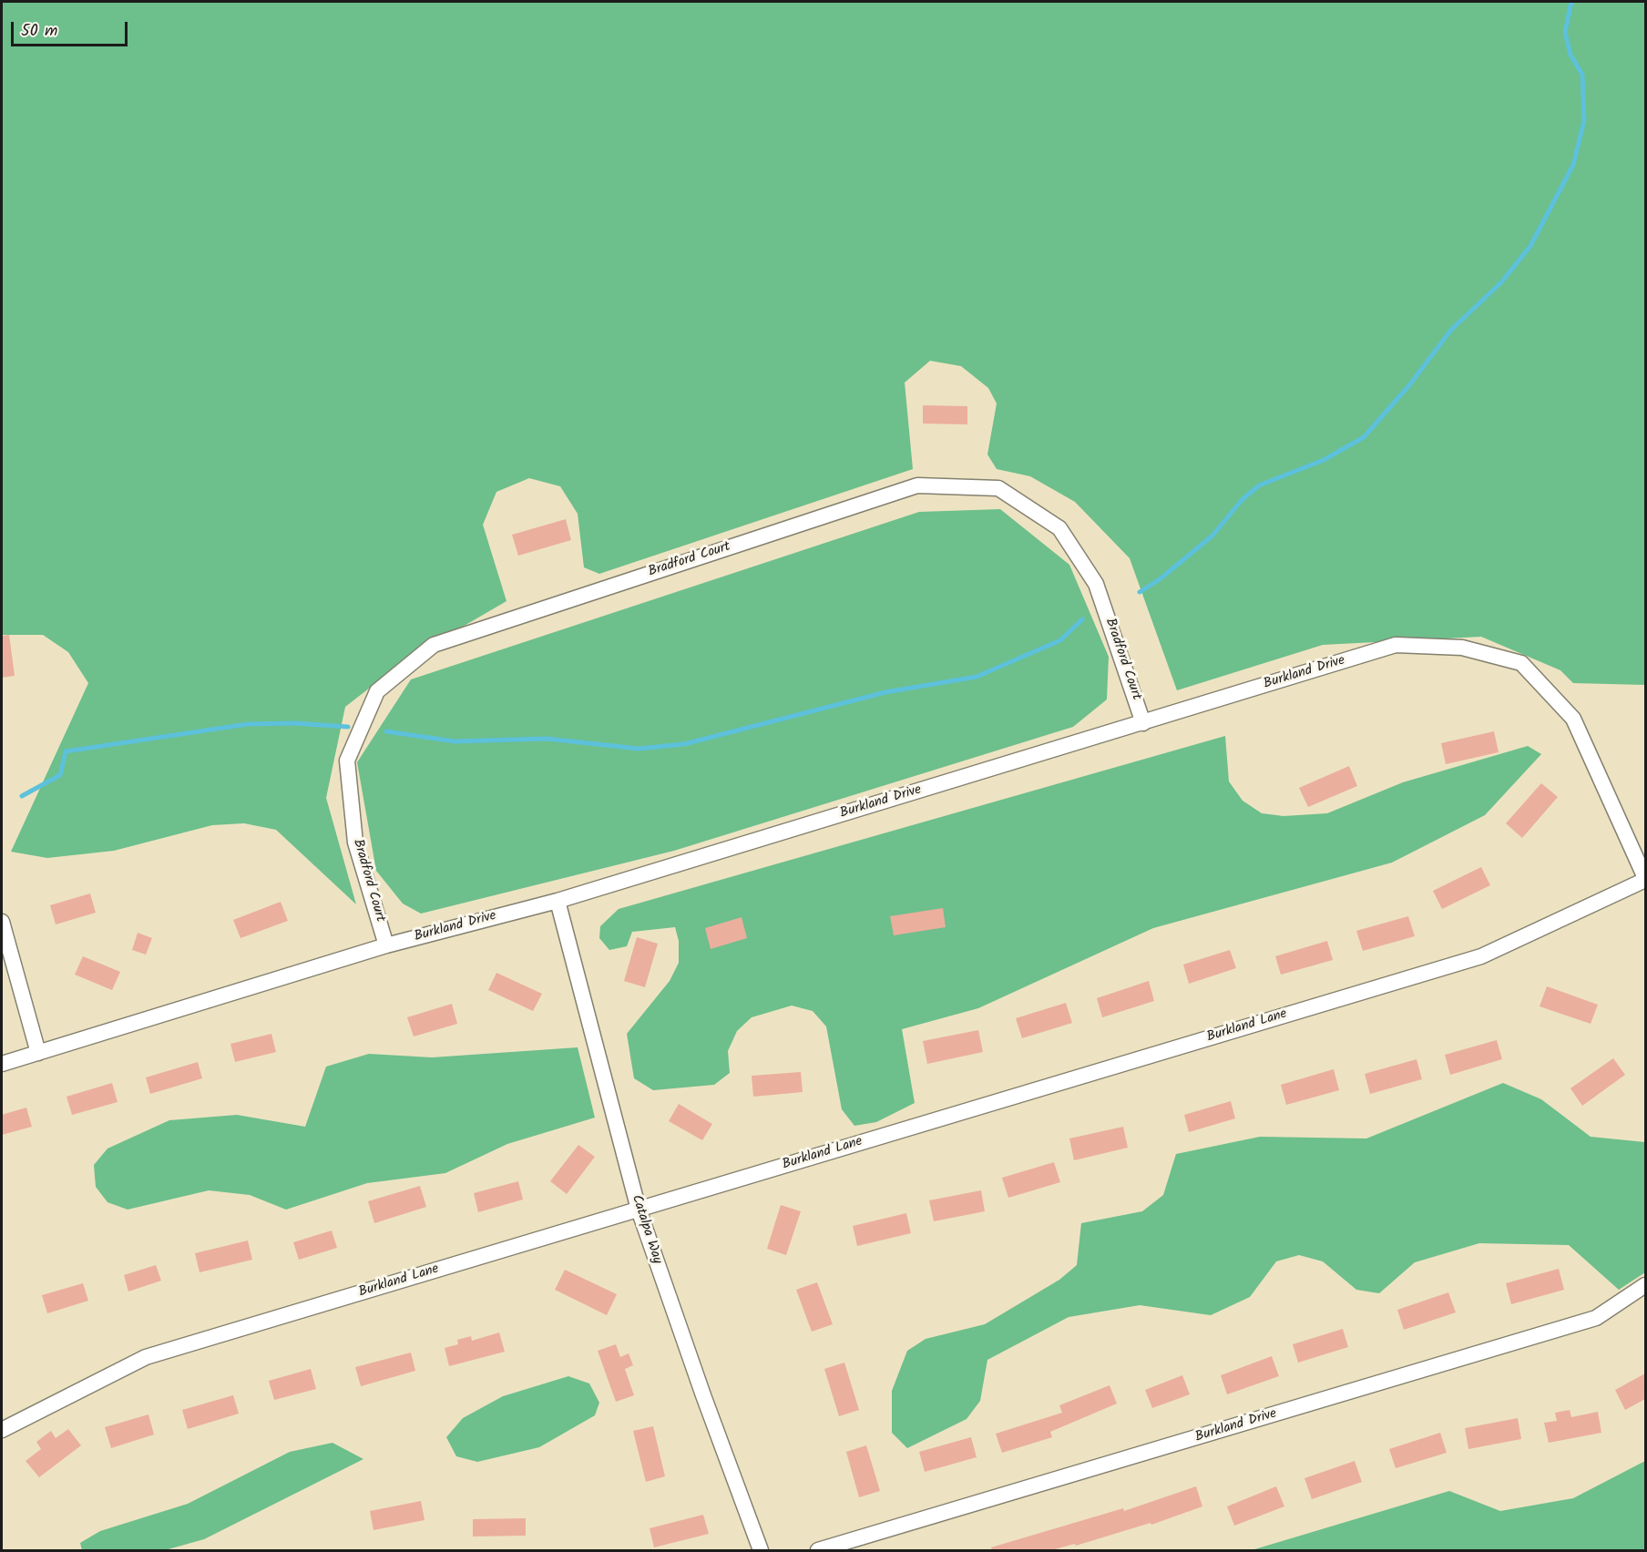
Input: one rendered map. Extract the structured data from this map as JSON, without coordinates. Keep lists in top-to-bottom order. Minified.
{"streets":{"street":["Bradford Court","Burkland Drive","Burkland Lane","Catalpa Way"]},"crossings":[["Bradford Court","Burkland Drive"],["Burkland Drive","Burkland Lane"],["Burkland Drive","Catalpa Way"],["Burkland Lane","Catalpa Way"]],"scale_bar":"50 m"}
